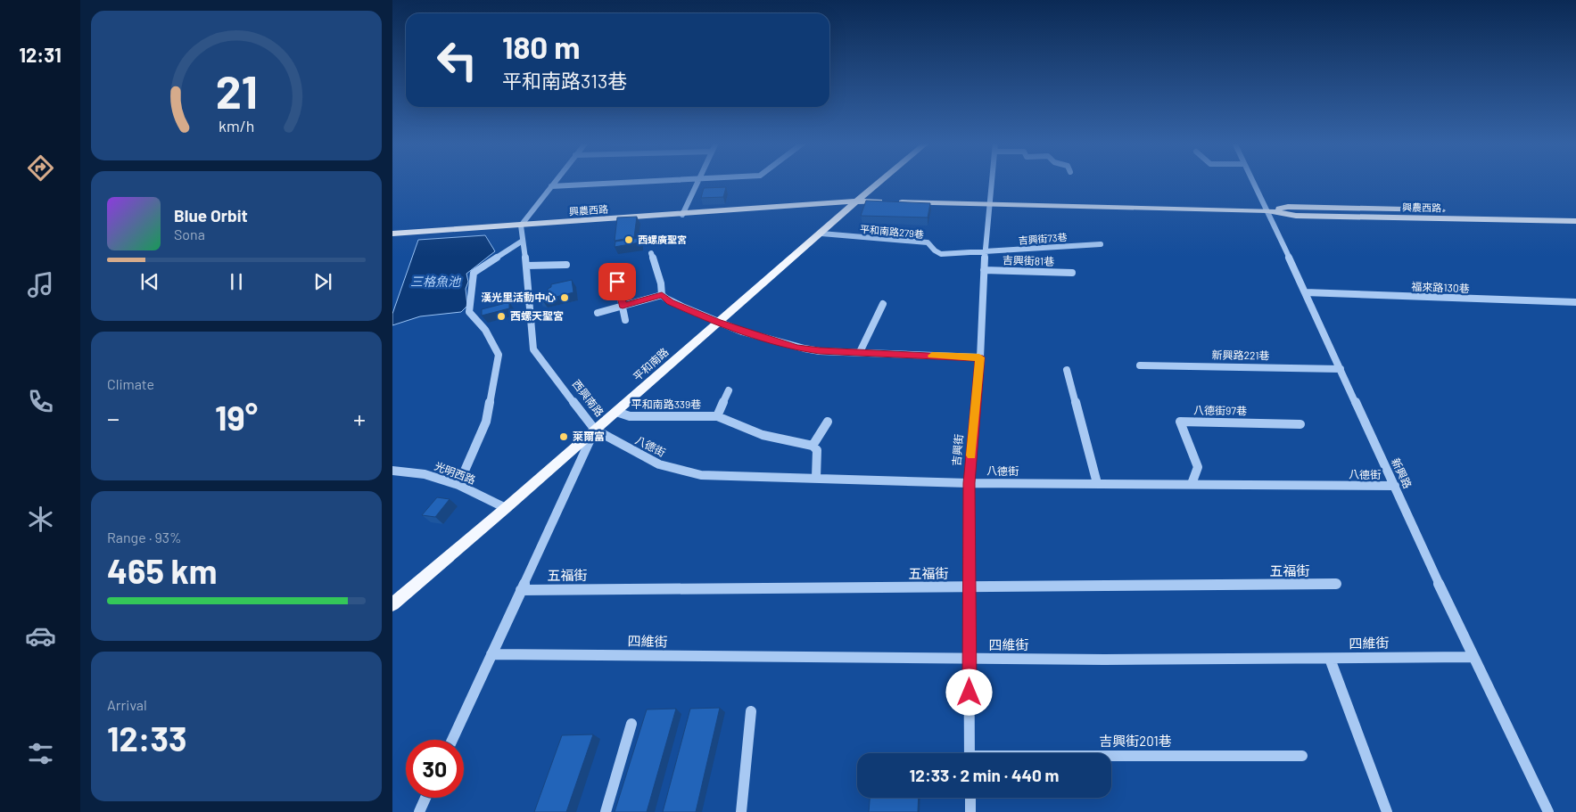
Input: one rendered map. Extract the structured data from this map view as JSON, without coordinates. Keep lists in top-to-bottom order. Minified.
{"streets":{"main road":["興農西路","平和南路"],"street":["平和南路279巷","吉興街73巷","吉興街81巷","新興路221巷","西興南路","平和南路339巷","八德街97巷","八德街","吉興街","光明西路","新興路","五福街","四維街","吉興街201巷"],"lane":["福來路130巷"]},"crossings":[["興農西路","平和南路"],["興農西路","西興南路"],["興農西路","吉興街"],["興農西路","新興路"],["平和南路279巷","吉興街73巷"],["平和南路279巷","平和南路"],["平和南路279巷","吉興街"],["吉興街73巷","吉興街"],["吉興街81巷","吉興街"],["福來路130巷","新興路"],["新興路221巷","新興路"],["平和南路","西興南路"],["平和南路","平和南路339巷"],["平和南路","八德街"],["平和南路","光明西路"],["西興南路","八德街"],["西興南路","五福街"],["西興南路","四維街"],["八德街97巷","八德街"],["八德街","吉興街"],["八德街","新興路"],["吉興街","五福街"],["吉興街","四維街"],["新興路","四維街"]],"water":["三格魚池"],"places":["西螺廣聖宮","漢光里活動中心","西螺天聖宮","萊爾富"],"page":{"tabs":"12:31","turn":["180 m","平和南路313巷"],"song":["Blue Orbit","Sona"],"tile":["Climate",["Range · 93%","465 km"],["Arrival","12:33"]],"heat":["−","19°","+"],"limit":"30","trip":"12:33 · 2 min · 440 m","gauge":["21","km/h"]}}
